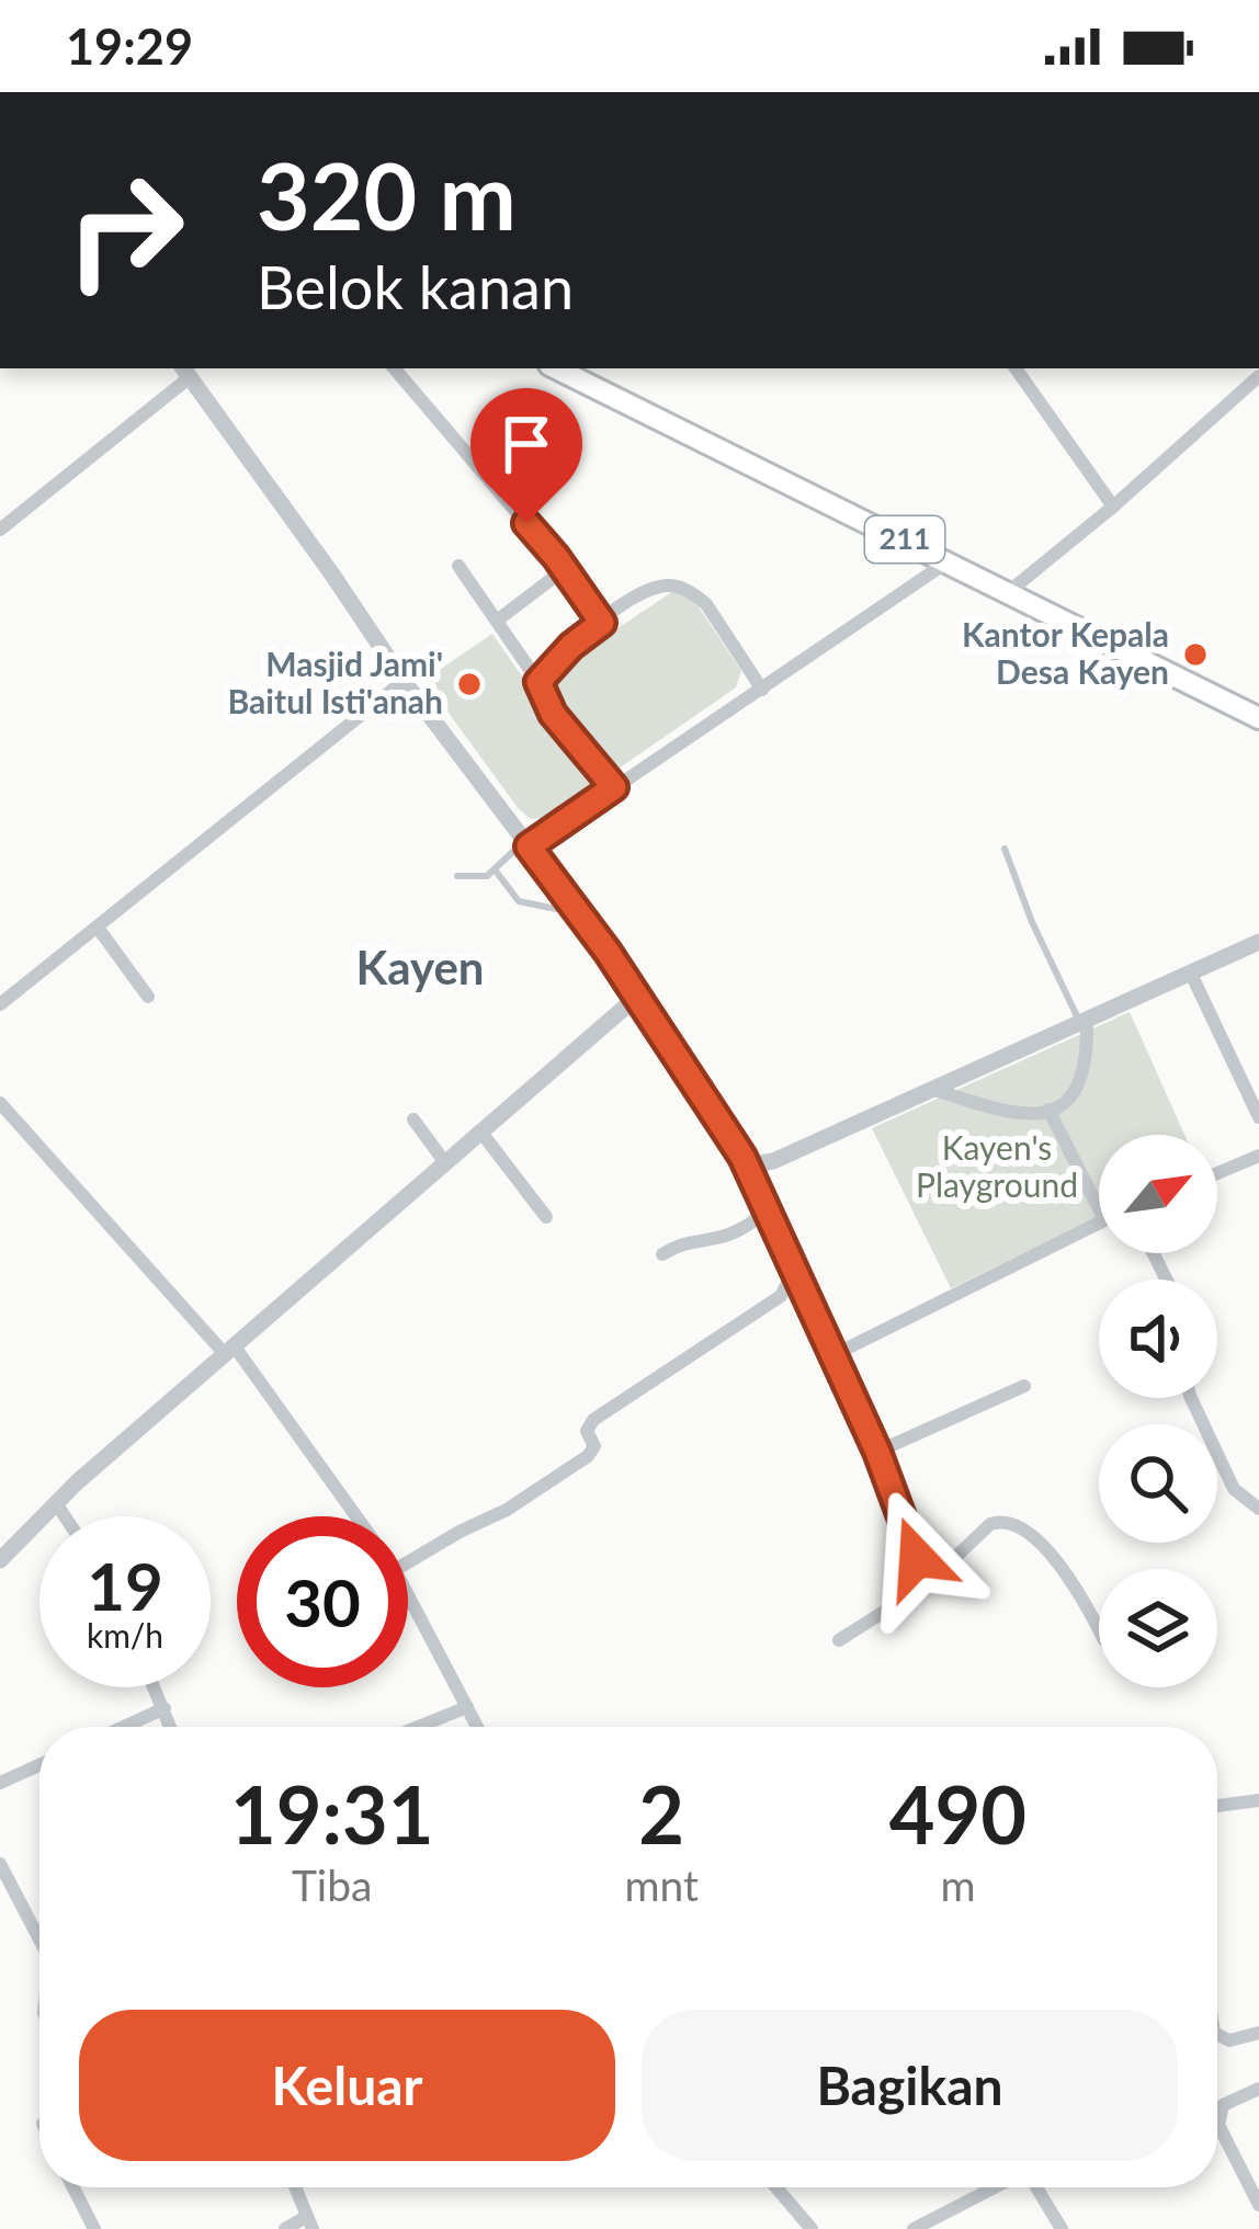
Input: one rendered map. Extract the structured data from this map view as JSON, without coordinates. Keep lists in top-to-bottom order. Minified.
{"streets":{"main road":["211"]},"districts":["Kayen"],"parks":["Kayen's Playground"],"places":["Kantor Kepala Desa Kayen","Masjid Jami' Baitul Isti'anah"],"north":"top right","page":{"status":"19:29","turn":["320 m","Belok kanan"],"speed":"19 km/h","limit":"30","eta":["19:31","Tiba","2","mnt","490","m"],"buttons":["Keluar","Bagikan"]}}
